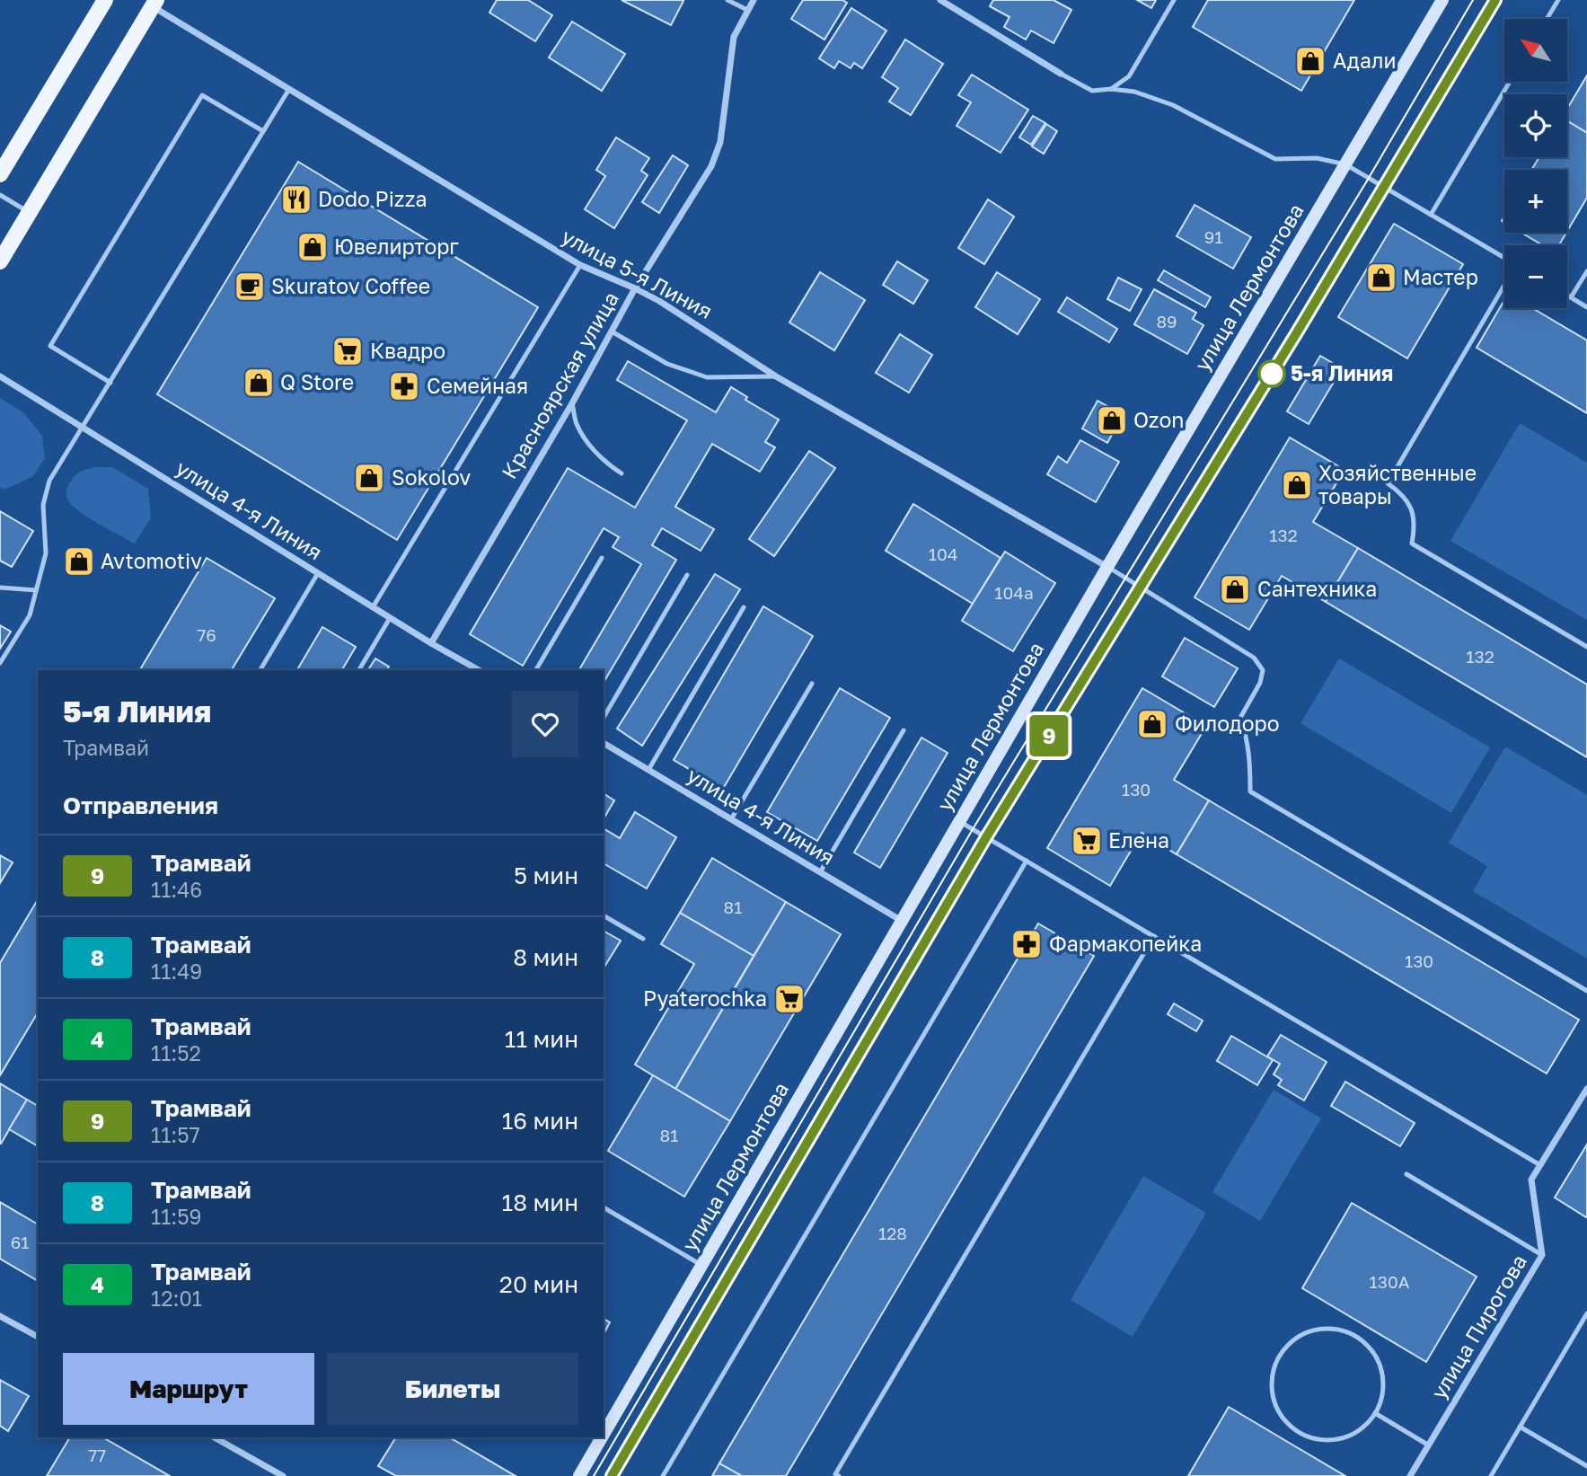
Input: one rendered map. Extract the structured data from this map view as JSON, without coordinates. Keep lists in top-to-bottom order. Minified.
{"streets":{"main road":["улица Лермонтова"],"street":["улица 5-я Линия","Красноярская улица","улица 4-я Линия","улица Пирогова"]},"crossings":[["улица 5-я Линия","улица Лермонтова"],["улица 5-я Линия","Красноярская улица"],["улица Лермонтова","улица 4-я Линия"],["Красноярская улица","улица 4-я Линия"]],"places":{"shop":["Адали","Ювелирторг","Мастер","Q Store","Ozon","Sokolov","Хозяйственные товары","Avtomotiv","Сантехника","Филодоро"],"restaurant":["Dodo Pizza"],"cafe":["Skuratov Coffee"],"supermarket":["Квадро","Елена","Pyaterochka"],"other":["5-я Линия"],"pharmacy":["Семейная","Фармакопейка"]},"lines":["tram line 9"],"house_numbers":["91","89","132","104","104а","76","132","130","81","130","81","128","61","130А","77"],"north":"top left","page":{"on_map":"9","map_buttons":["+","−"],"heading":[["5-я Линия","Трамвай"],"Отправления"],"list":[{"mark":"9","name":"Трамвай","note":"11:46","value":"5 мин"},{"mark":"8","name":"Трамвай","note":"11:49","value":"8 мин"},{"mark":"4","name":"Трамвай","note":"11:52","value":"11 мин"},{"mark":"9","name":"Трамвай","note":"11:57","value":"16 мин"},{"mark":"8","name":"Трамвай","note":"11:59","value":"18 мин"},{"mark":"4","name":"Трамвай","note":"12:01","value":"20 мин"}],"buttons":["Маршрут","Билеты"]}}
